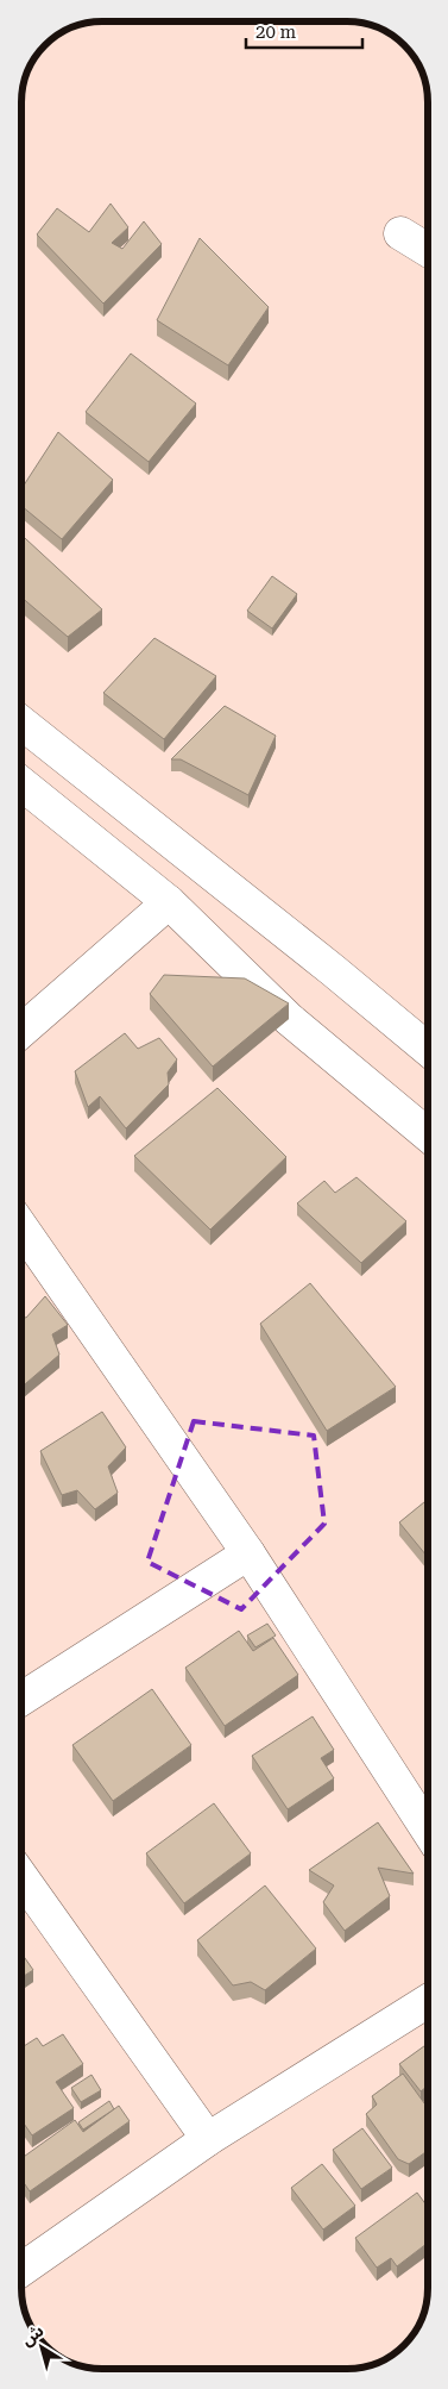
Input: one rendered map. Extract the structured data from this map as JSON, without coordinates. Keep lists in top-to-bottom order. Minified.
{"scale_bar":"20 m","north":"top left"}
